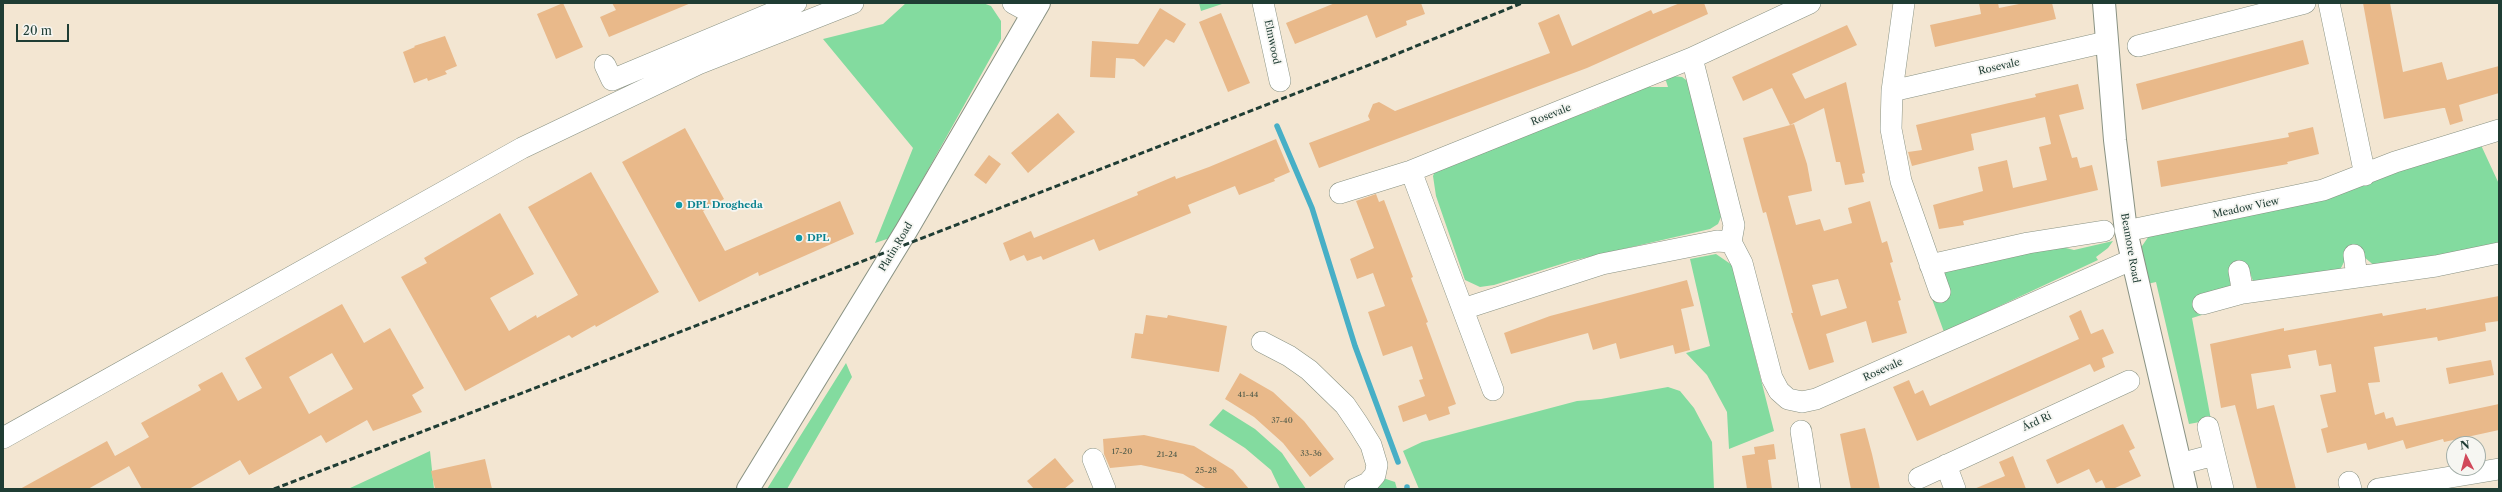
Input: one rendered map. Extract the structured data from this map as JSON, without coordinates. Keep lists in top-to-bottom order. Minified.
{"streets":{"main road":["Platin Road","Beamore Road"],"street":["Elmwood","Rosevale","Meadow View","Árd Rí"]},"crossings":[["Rosevale","Beamore Road"],["Meadow View","Beamore Road"]],"places":["DPL Drogheda","DPL"],"house_numbers":["41-44","37-40","17-20","33-36","21-24","25-28"],"scale_bar":"20 m","north":"top"}
